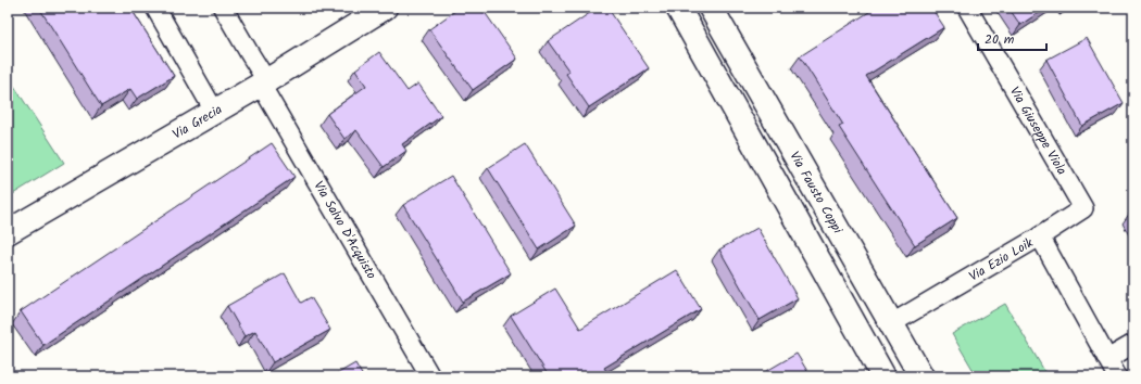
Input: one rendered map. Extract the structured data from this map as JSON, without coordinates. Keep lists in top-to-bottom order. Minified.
{"streets":{"street":["Via Grecia","Via Giuseppe Viola","Via Fausto Coppi","Via Salvo D'Acquisto","Via Ezio Loik"]},"crossings":[["Via Grecia","Via Salvo D'Acquisto"],["Via Giuseppe Viola","Via Ezio Loik"],["Via Fausto Coppi","Via Ezio Loik"]],"scale_bar":"20 m"}
